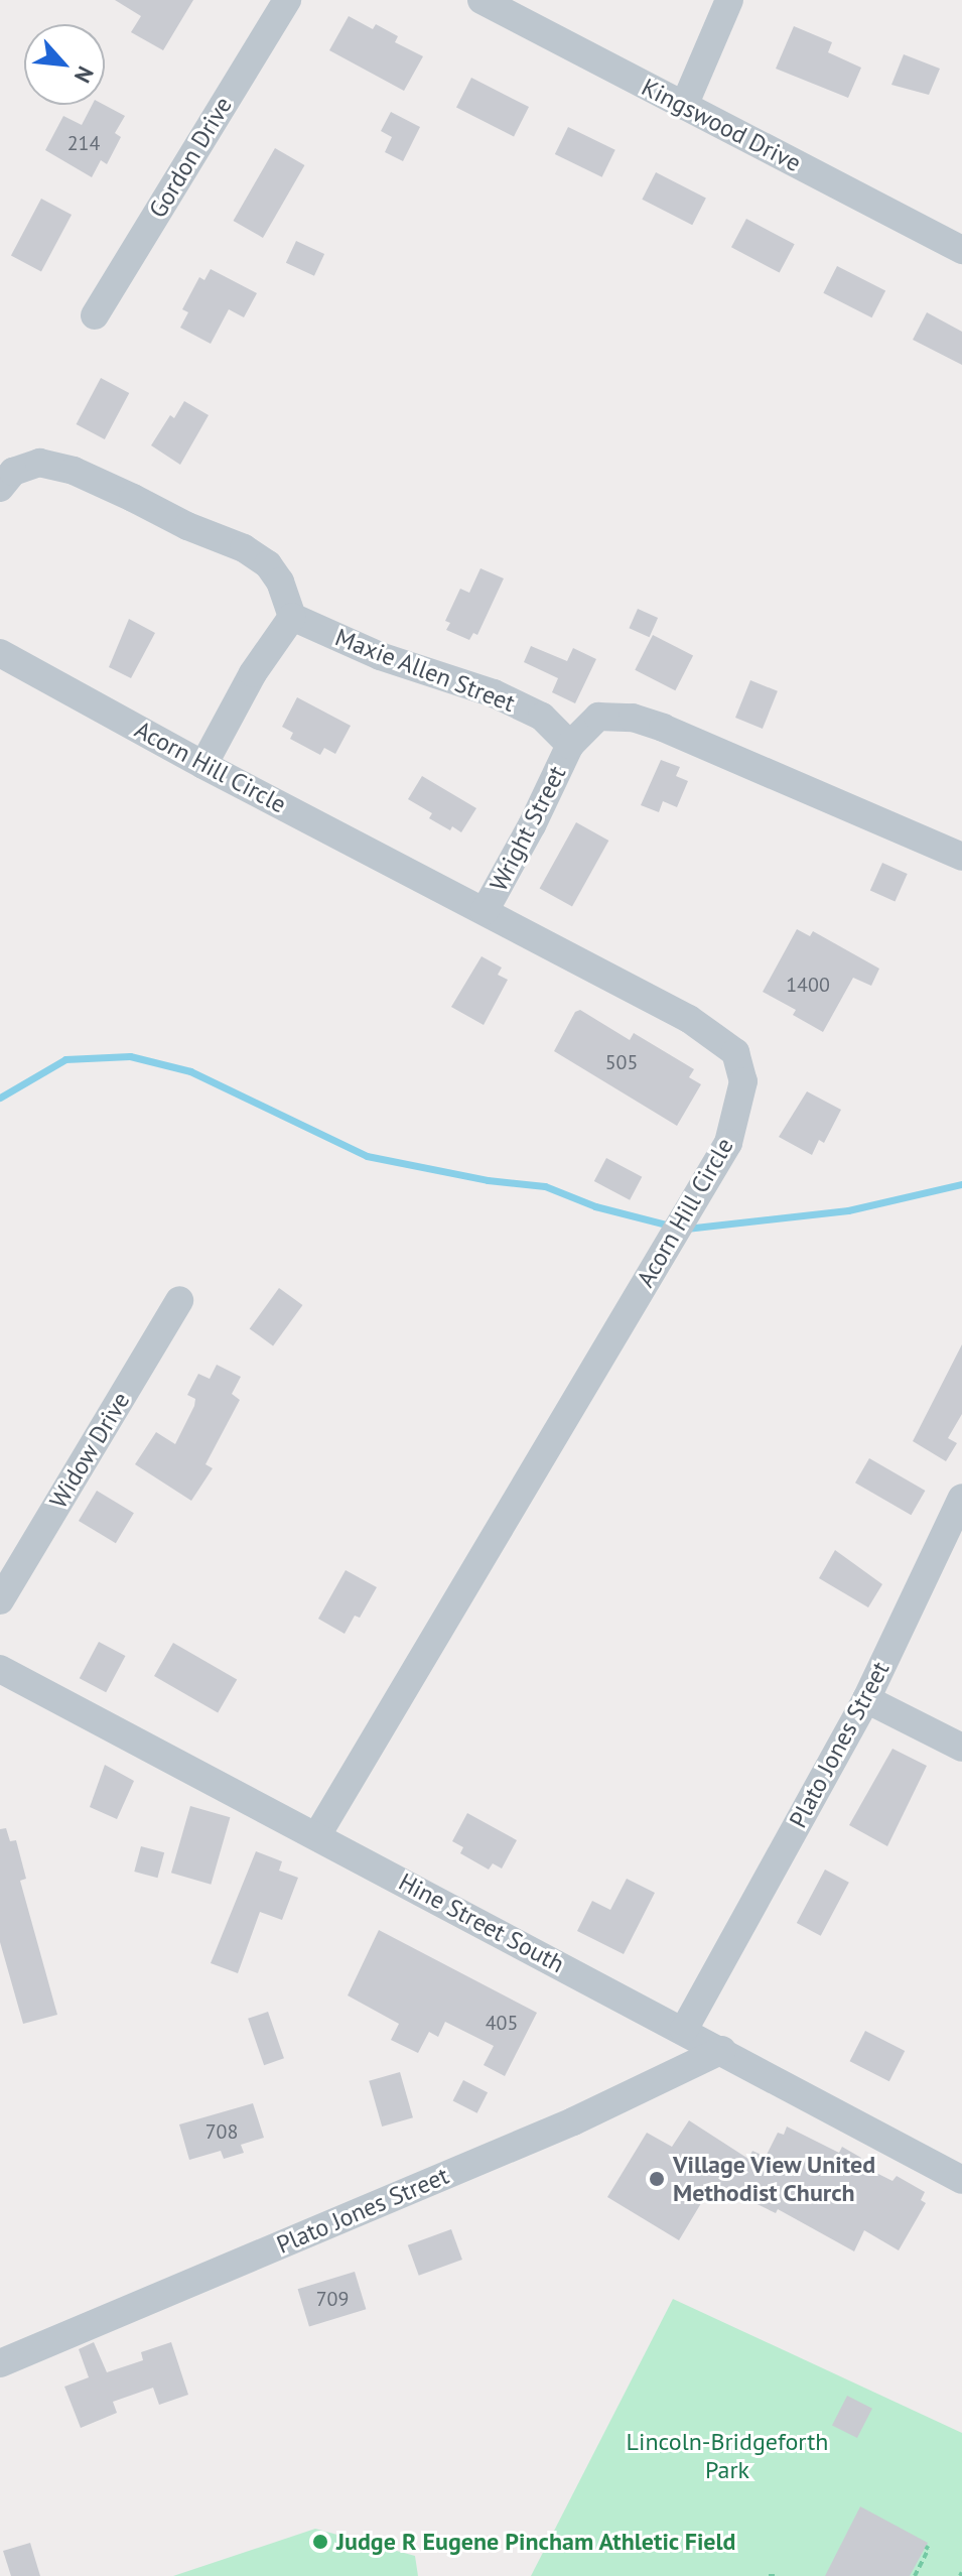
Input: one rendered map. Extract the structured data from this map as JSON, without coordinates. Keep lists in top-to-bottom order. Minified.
{"streets":{"street":["Kingswood Drive","Gordon Drive","Maxie Allen Street","Acorn Hill Circle","Wright Street","Widow Drive","Plato Jones Street","Hine Street South"]},"crossings":[["Maxie Allen Street","Wright Street"],["Acorn Hill Circle","Wright Street"],["Acorn Hill Circle","Hine Street South"],["Plato Jones Street","Hine Street South"]],"parks":["Lincoln-Bridgeforth Park"],"places":["Village View United Methodist Church","Judge R Eugene Pincham Athletic Field"],"house_numbers":["214","1400","505","405","708","709"],"north":"bottom right"}
